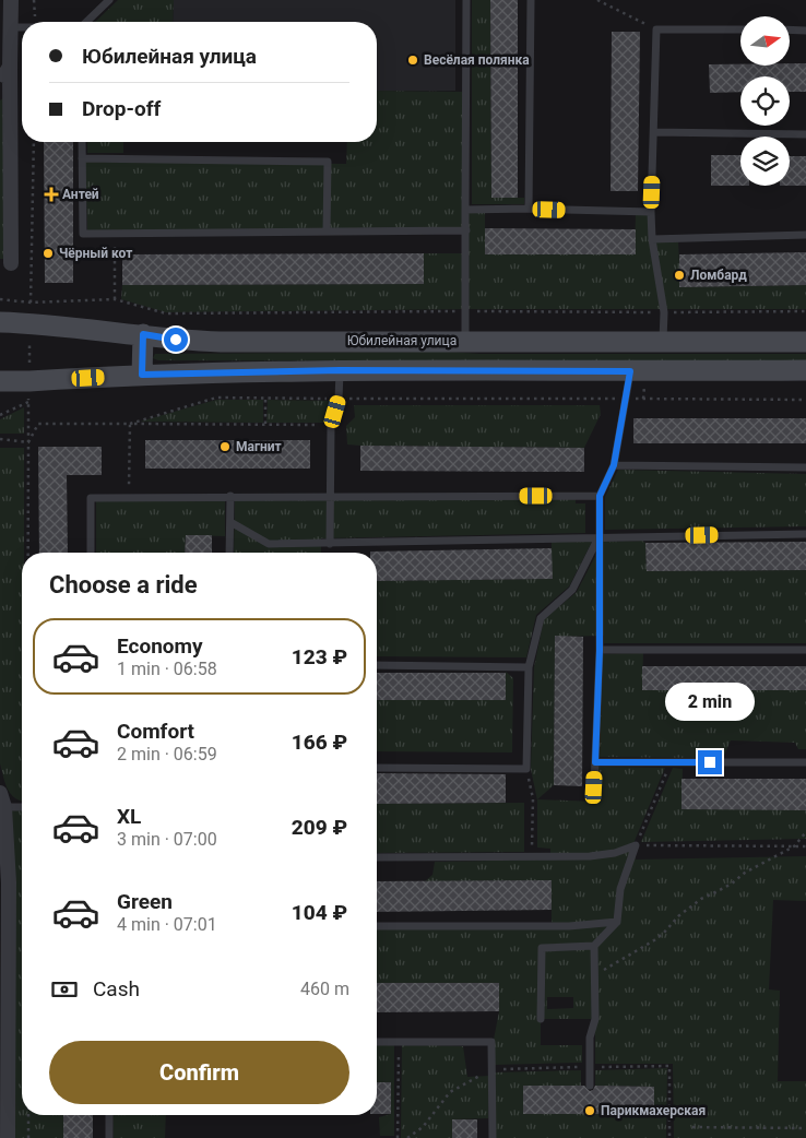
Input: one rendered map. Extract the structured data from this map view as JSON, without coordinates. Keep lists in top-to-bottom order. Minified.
{"streets":{"street":["Юбилейная улица"]},"places":{"other":["Весёлая полянка","Чёрный кот","Ломбард","Магнит","Парикмахерская"],"health":["Антей"]},"north":"right","page":{"banner":["Юбилейная улица","Drop-off"],"heading":"Choose a ride","list":[{"name":"Economy","note":"1 min · 06:58","value":"123 ₽"},{"name":"Comfort","note":"2 min · 06:59","value":"166 ₽"},{"name":"XL","note":"3 min · 07:00","value":"209 ₽"},{"name":"Green","note":"4 min · 07:01","value":"104 ₽"}],"bubble":"2 min","pay":["Cash","460 m"],"buttons":"Confirm"}}
